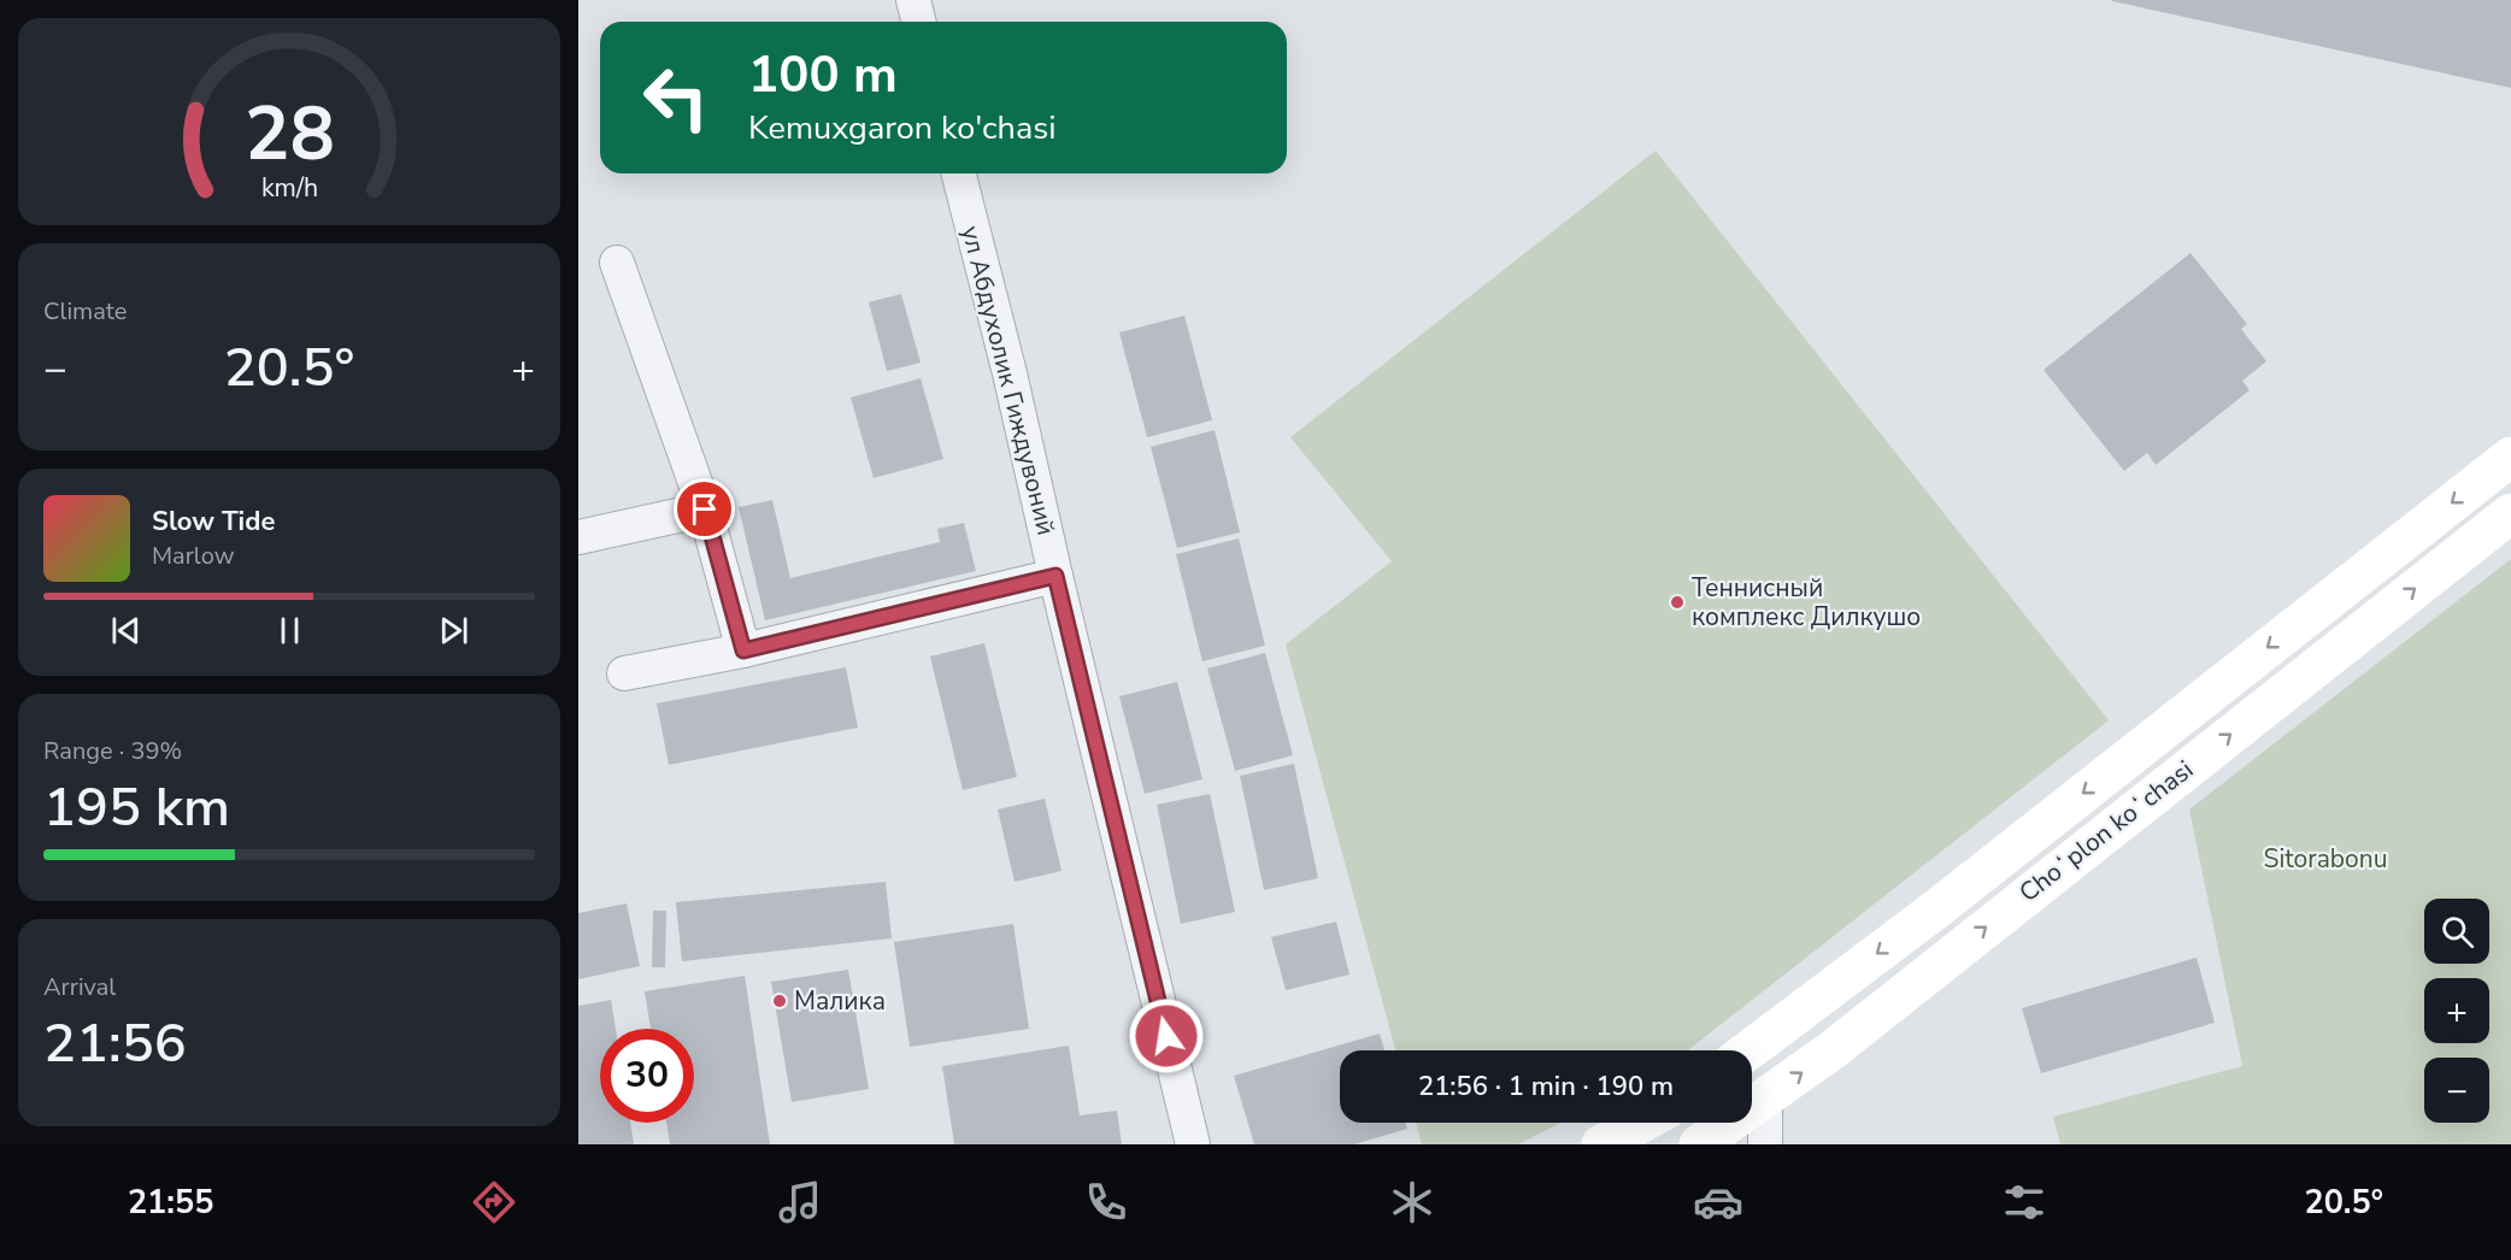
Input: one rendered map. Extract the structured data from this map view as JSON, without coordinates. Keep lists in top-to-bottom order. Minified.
{"streets":{"main road":["Choʻplon koʻchasi"],"street":["ул Абдухолик Гиждувоний"]},"parks":["Sitorabonu"],"places":["Теннисный комплекс Дилкушо","Малика"],"page":{"turn":["100 m","Kemuxgaron ko'chasi"],"tile":["Climate",["Range · 39%","195 km"],["Arrival","21:56"]],"heat":["−","20.5°","+"],"song":["Slow Tide","Marlow"],"map_buttons":["+","−"],"limit":"30","trip":"21:56 · 1 min · 190 m","tabs":["21:55","20.5°"],"gauge":["28","km/h"]}}
